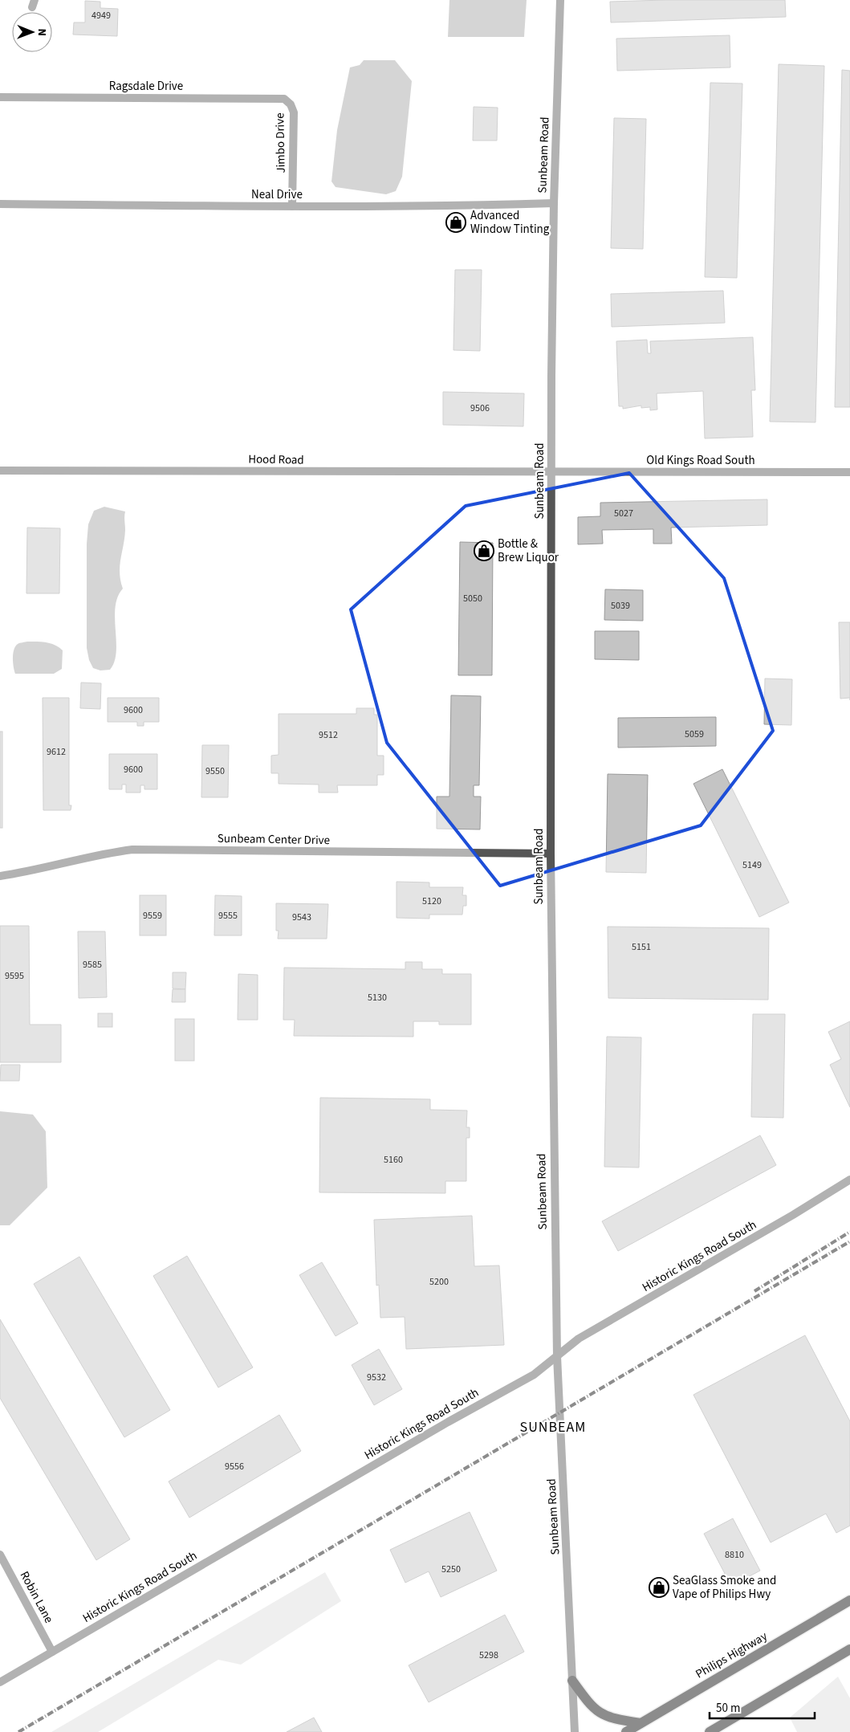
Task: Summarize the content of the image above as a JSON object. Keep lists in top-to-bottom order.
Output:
{
  "streets": {
    "main road": ["Philips Highway"],
    "street": [
      "Ragsdale Drive",
      "Jimbo Drive",
      "Sunbeam Road",
      "Neal Drive",
      "Hood Road",
      "Old Kings Road South",
      "Sunbeam Center Drive",
      "Historic Kings Road South",
      "Robin Lane"
    ]
  },
  "crossings": [
    ["Ragsdale Drive", "Jimbo Drive"],
    ["Jimbo Drive", "Neal Drive"],
    ["Sunbeam Road", "Neal Drive"],
    ["Sunbeam Road", "Hood Road"],
    ["Sunbeam Road", "Old Kings Road South"],
    ["Sunbeam Road", "Sunbeam Center Drive"],
    ["Sunbeam Road", "Historic Kings Road South"],
    ["Hood Road", "Old Kings Road South"],
    ["Historic Kings Road South", "Robin Lane"]
  ],
  "districts": ["SUNBEAM"],
  "places": {
    "shop": ["Advanced Window Tinting", "Bottle & Brew Liquor", "SeaGlass Smoke and Vape of Philips Hwy"]
  },
  "house_numbers": [
    "4949",
    "9506",
    "5027",
    "5050",
    "5039",
    "9600",
    "5059",
    "9512",
    "9612",
    "9600",
    "9550",
    "5149",
    "5120",
    "9559",
    "9555",
    "9543",
    "5151",
    "9585",
    "9595",
    "5130",
    "5160",
    "5200",
    "9532",
    "9556",
    "8810",
    "5250",
    "5298"
  ],
  "scale_bar": "50 m",
  "north": "right"
}
